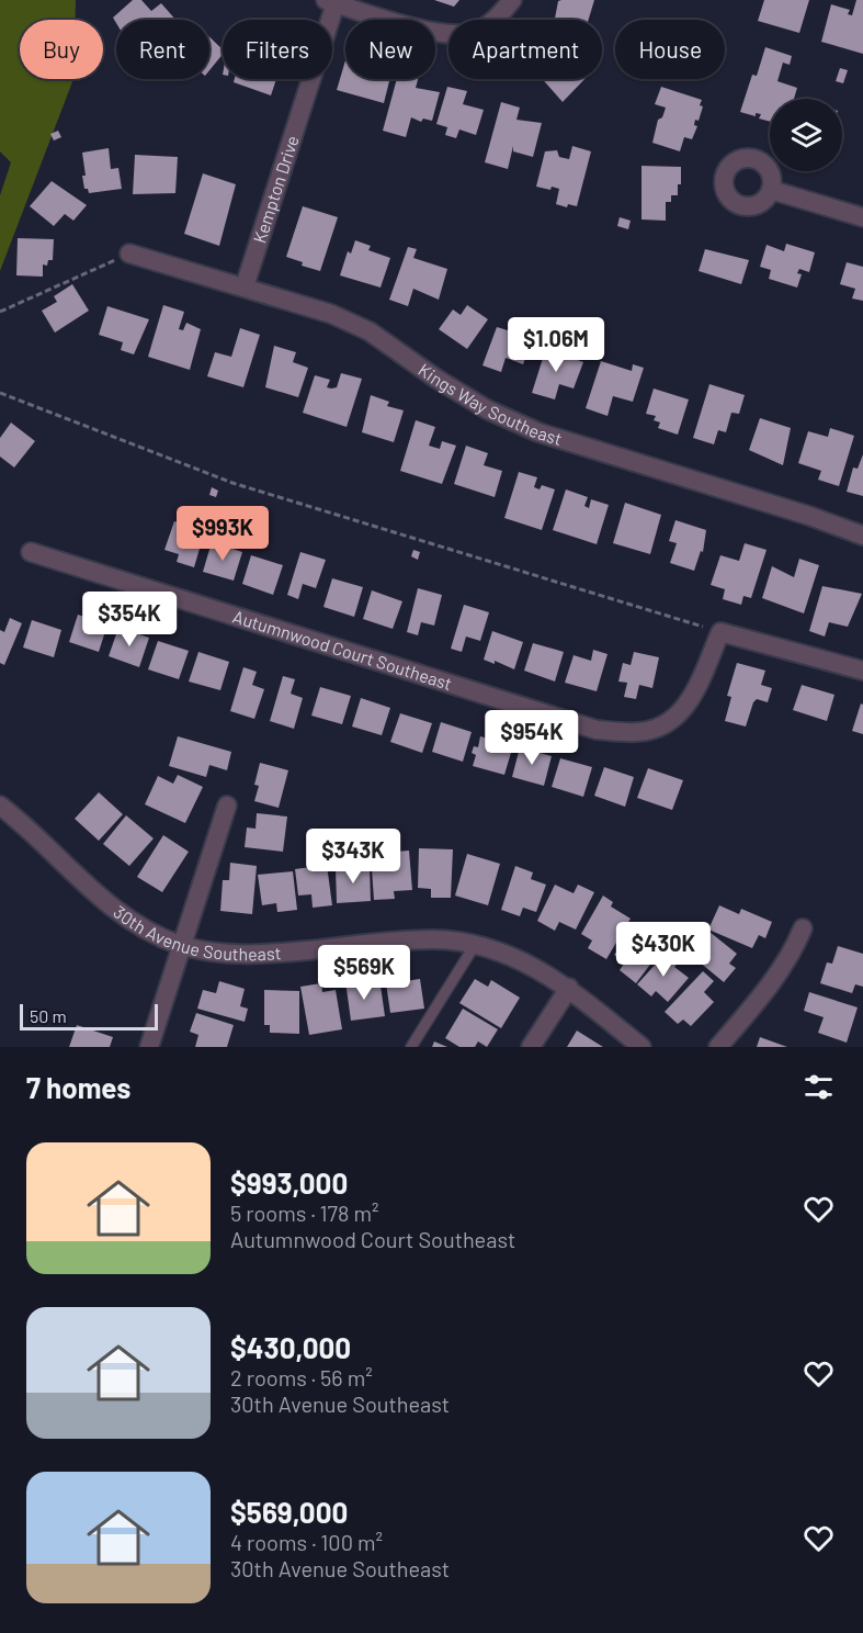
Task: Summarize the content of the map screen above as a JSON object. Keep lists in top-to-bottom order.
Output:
{
  "streets": {
    "street": [
      "Kempton Drive",
      "Kings Way Southeast",
      "Autumnwood Court Southeast",
      "30th Avenue Southeast"
    ]
  },
  "crossings": [
    ["Kempton Drive", "Kings Way Southeast"]
  ],
  "scale_bar": "50 m",
  "page": {
    "chip": [
      "Buy",
      "Rent",
      "Filters",
      "New",
      "Apartment",
      "House"
    ],
    "price": [
      "$1.06M",
      "$993K",
      "$354K",
      "$954K",
      "$343K",
      "$430K",
      "$569K"
    ],
    "scale": "50 m",
    "heading": "7 homes",
    "list": [
      {
        "name": "$993,000",
        "note": "5 rooms · 178 m² · Autumnwood Court Southeast"
      },
      {
        "name": "$430,000",
        "note": "2 rooms · 56 m² · 30th Avenue Southeast"
      },
      {
        "name": "$569,000",
        "note": "4 rooms · 100 m² · 30th Avenue Southeast"
      }
    ]
  }
}
